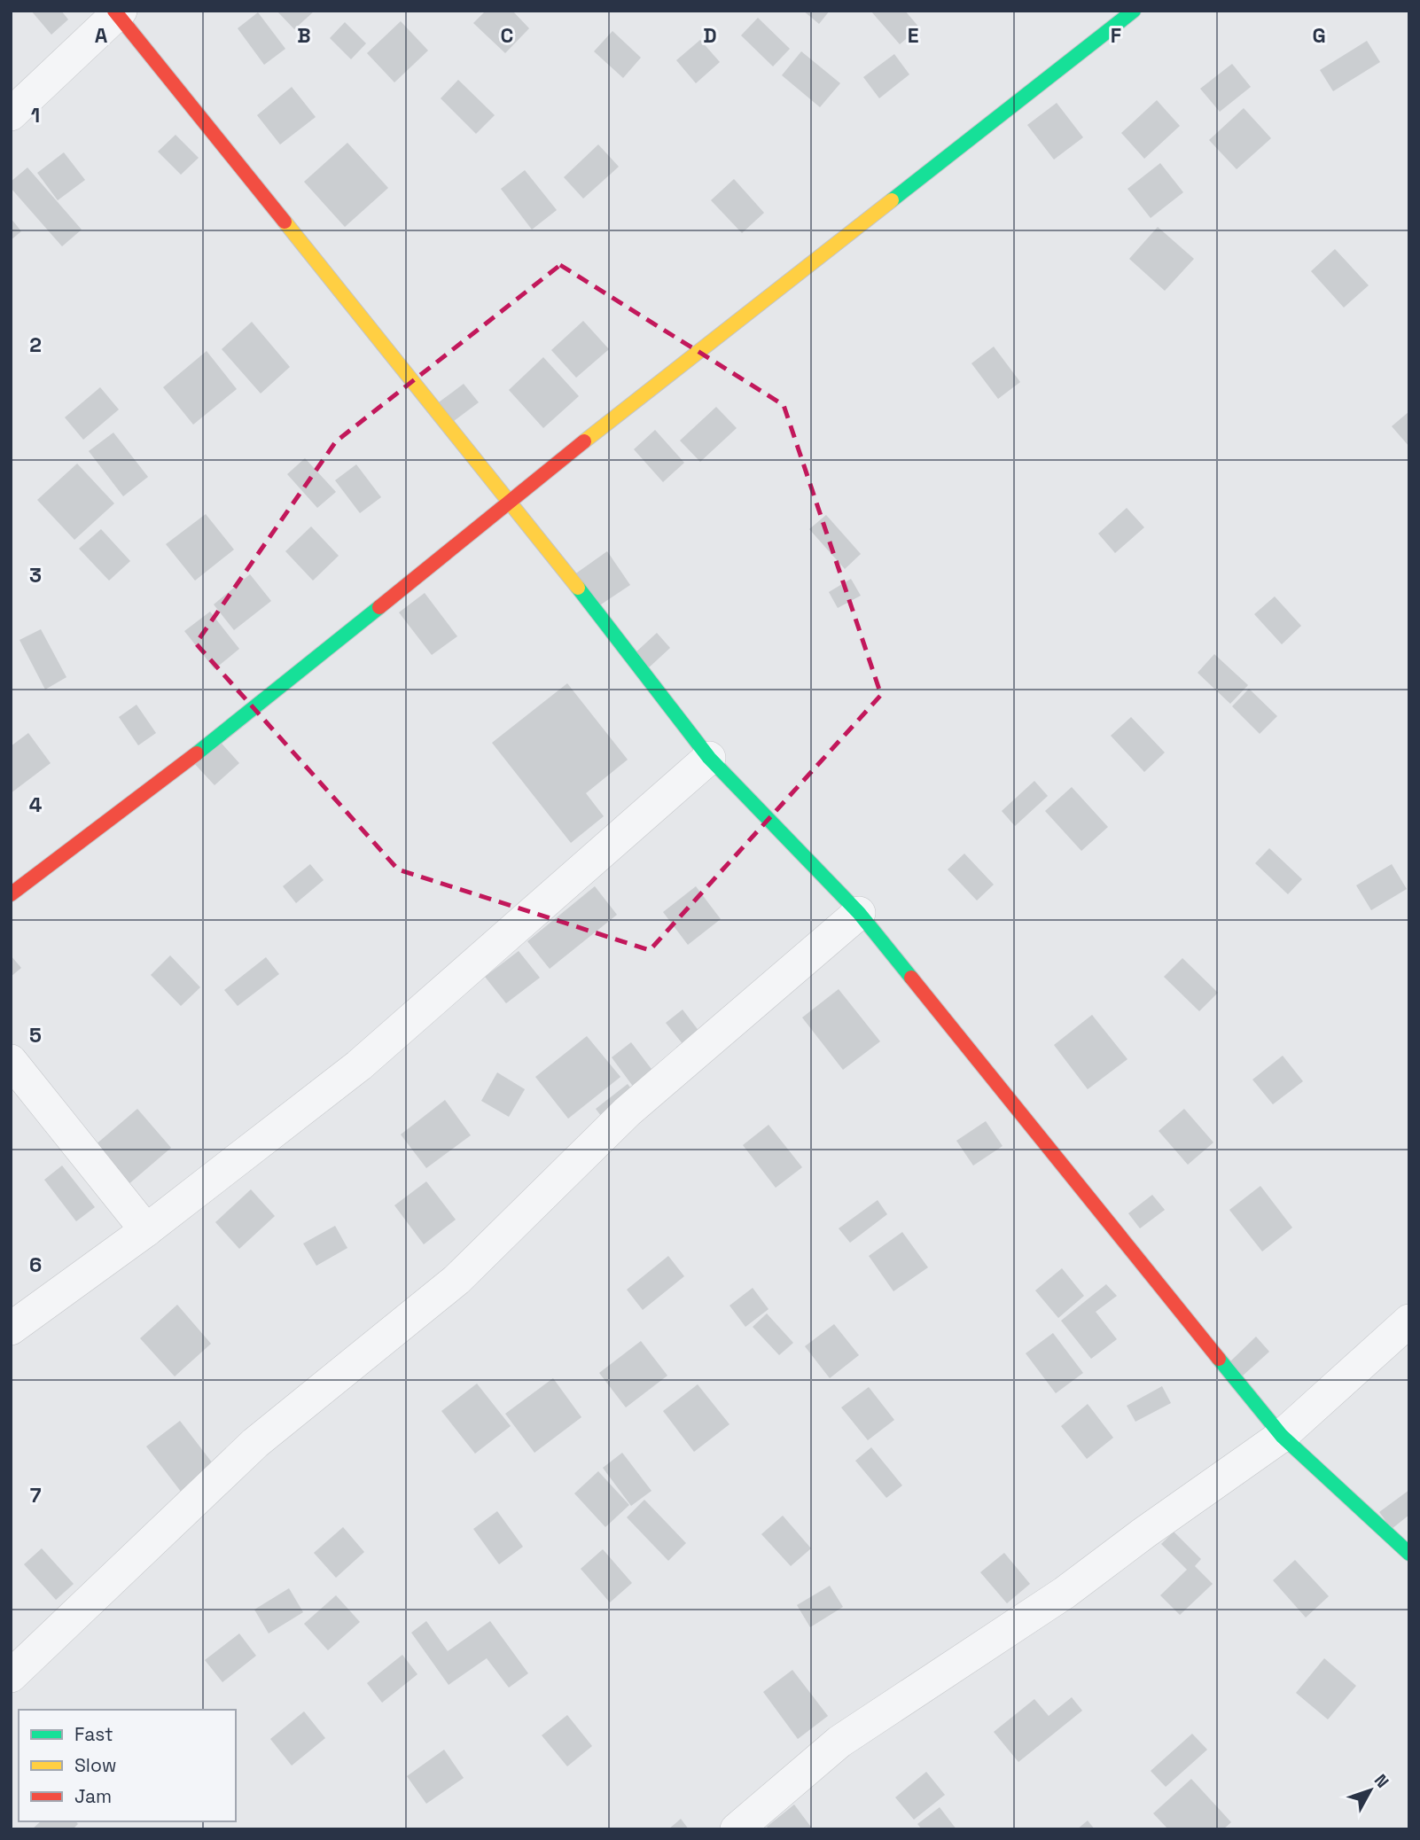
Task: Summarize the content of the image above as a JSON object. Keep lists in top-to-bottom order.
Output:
{
  "legend": ["Fast", "Slow", "Jam"],
  "north": "top right",
  "grid": {
    "columns": [
      "A",
      "B",
      "C",
      "D",
      "E",
      "F",
      "G"
    ],
    "rows": [
      "1",
      "2",
      "3",
      "4",
      "5",
      "6",
      "7"
    ]
  }
}
